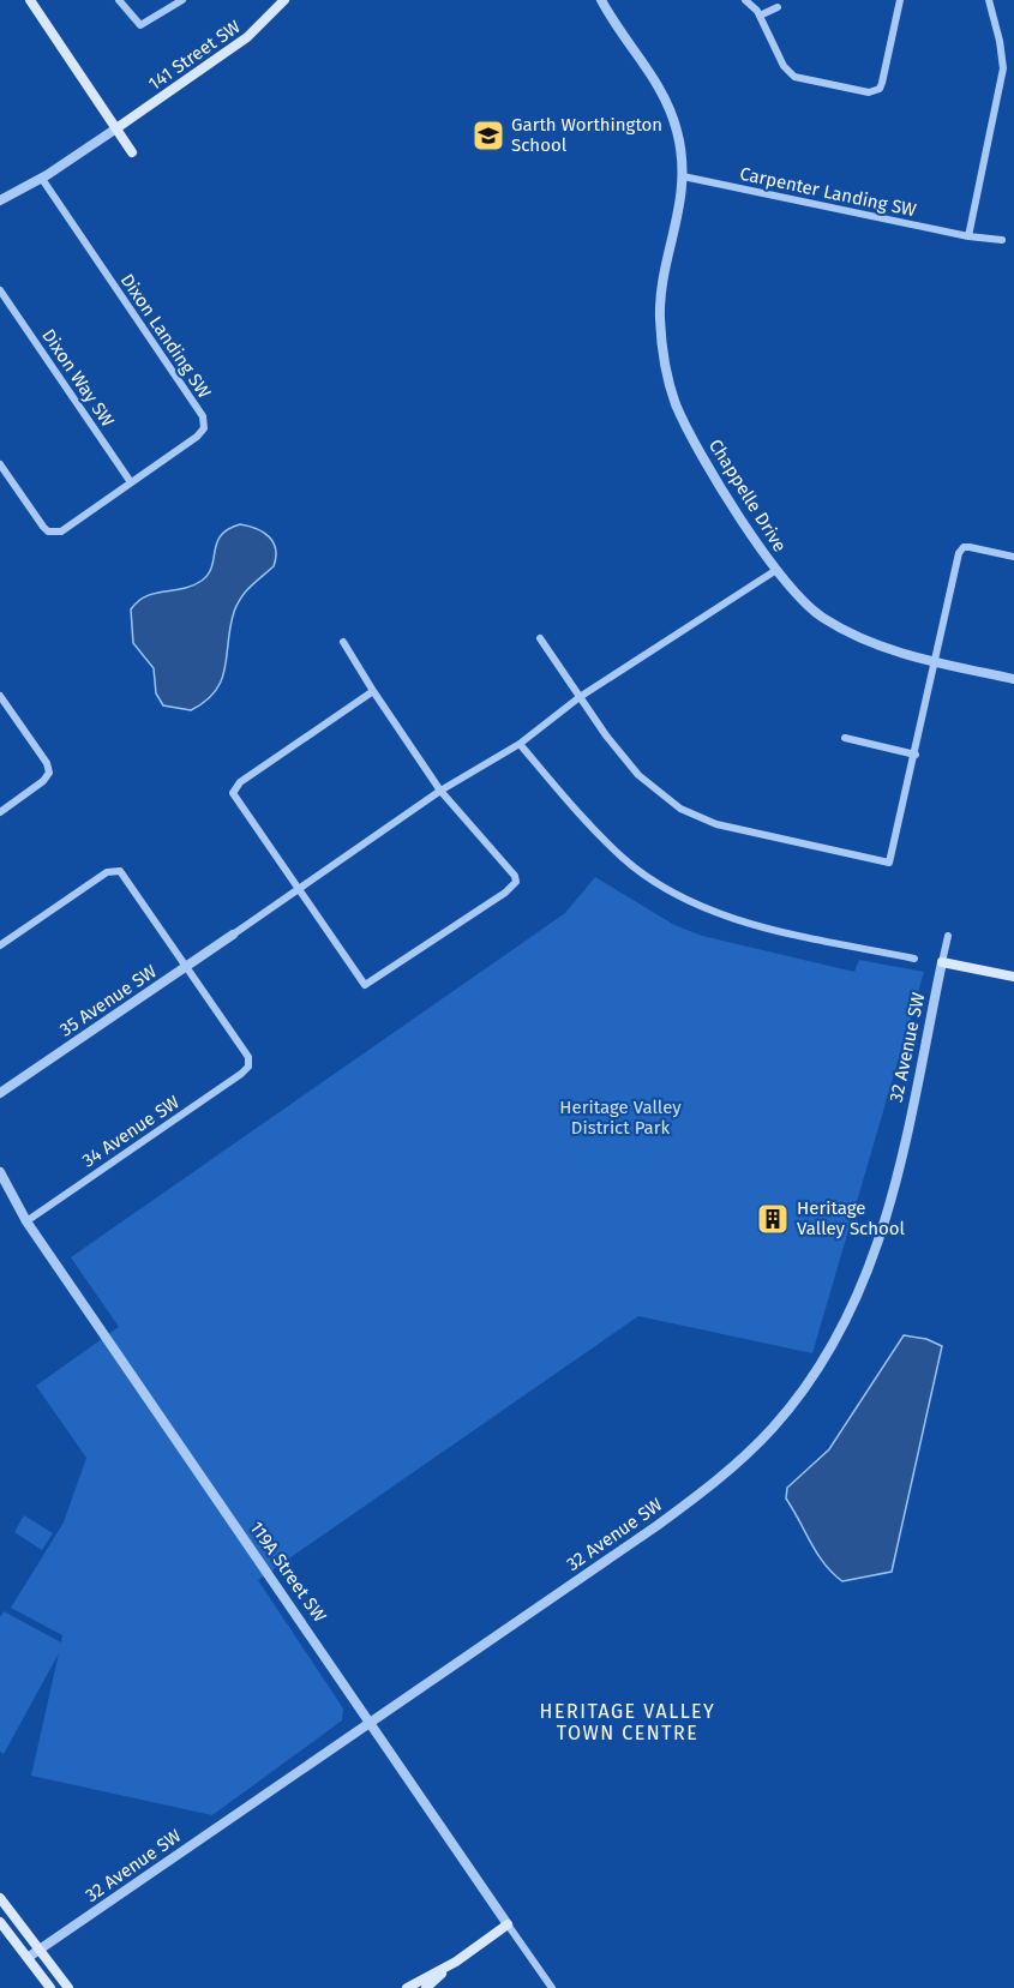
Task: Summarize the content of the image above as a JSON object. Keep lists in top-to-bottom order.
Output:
{
  "streets": {
    "main road": ["141 Street SW"],
    "street": [
      "Carpenter Landing SW",
      "Dixon Landing SW",
      "Dixon Way SW",
      "Chappelle Drive",
      "35 Avenue SW",
      "32 Avenue SW",
      "34 Avenue SW",
      "119A Street SW"
    ]
  },
  "crossings": [
    ["Carpenter Landing SW", "Chappelle Drive"],
    ["Dixon Landing SW", "Dixon Way SW"],
    ["35 Avenue SW", "34 Avenue SW"],
    ["32 Avenue SW", "119A Street SW"],
    ["34 Avenue SW", "119A Street SW"]
  ],
  "districts": ["HERITAGE VALLEY TOWN CENTRE"],
  "parks": ["Heritage Valley District Park"],
  "places": {
    "school or university": ["Garth Worthington School"],
    "building": ["Heritage Valley School"]
  }
}
